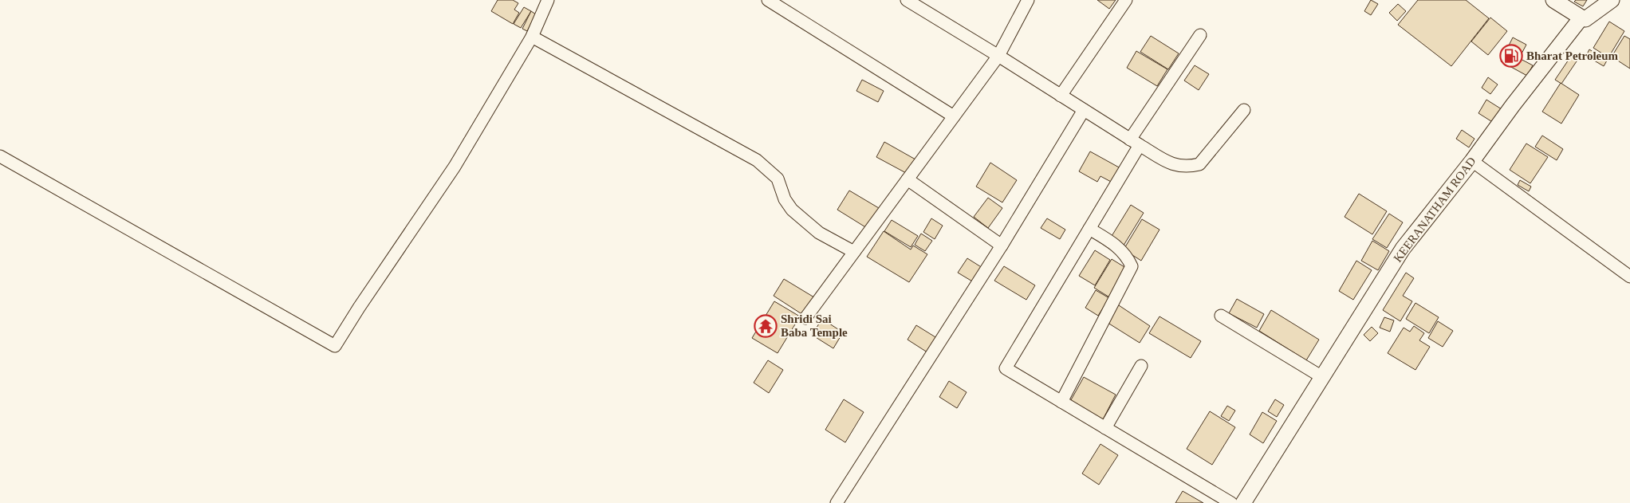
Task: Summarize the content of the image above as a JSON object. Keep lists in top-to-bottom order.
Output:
{
  "streets": {
    "street": ["KEERANATHAM ROAD"]
  },
  "places": {
    "fuel station": ["Bharat Petroleum"],
    "temple": ["Shridi Sai Baba Temple"]
  }
}
